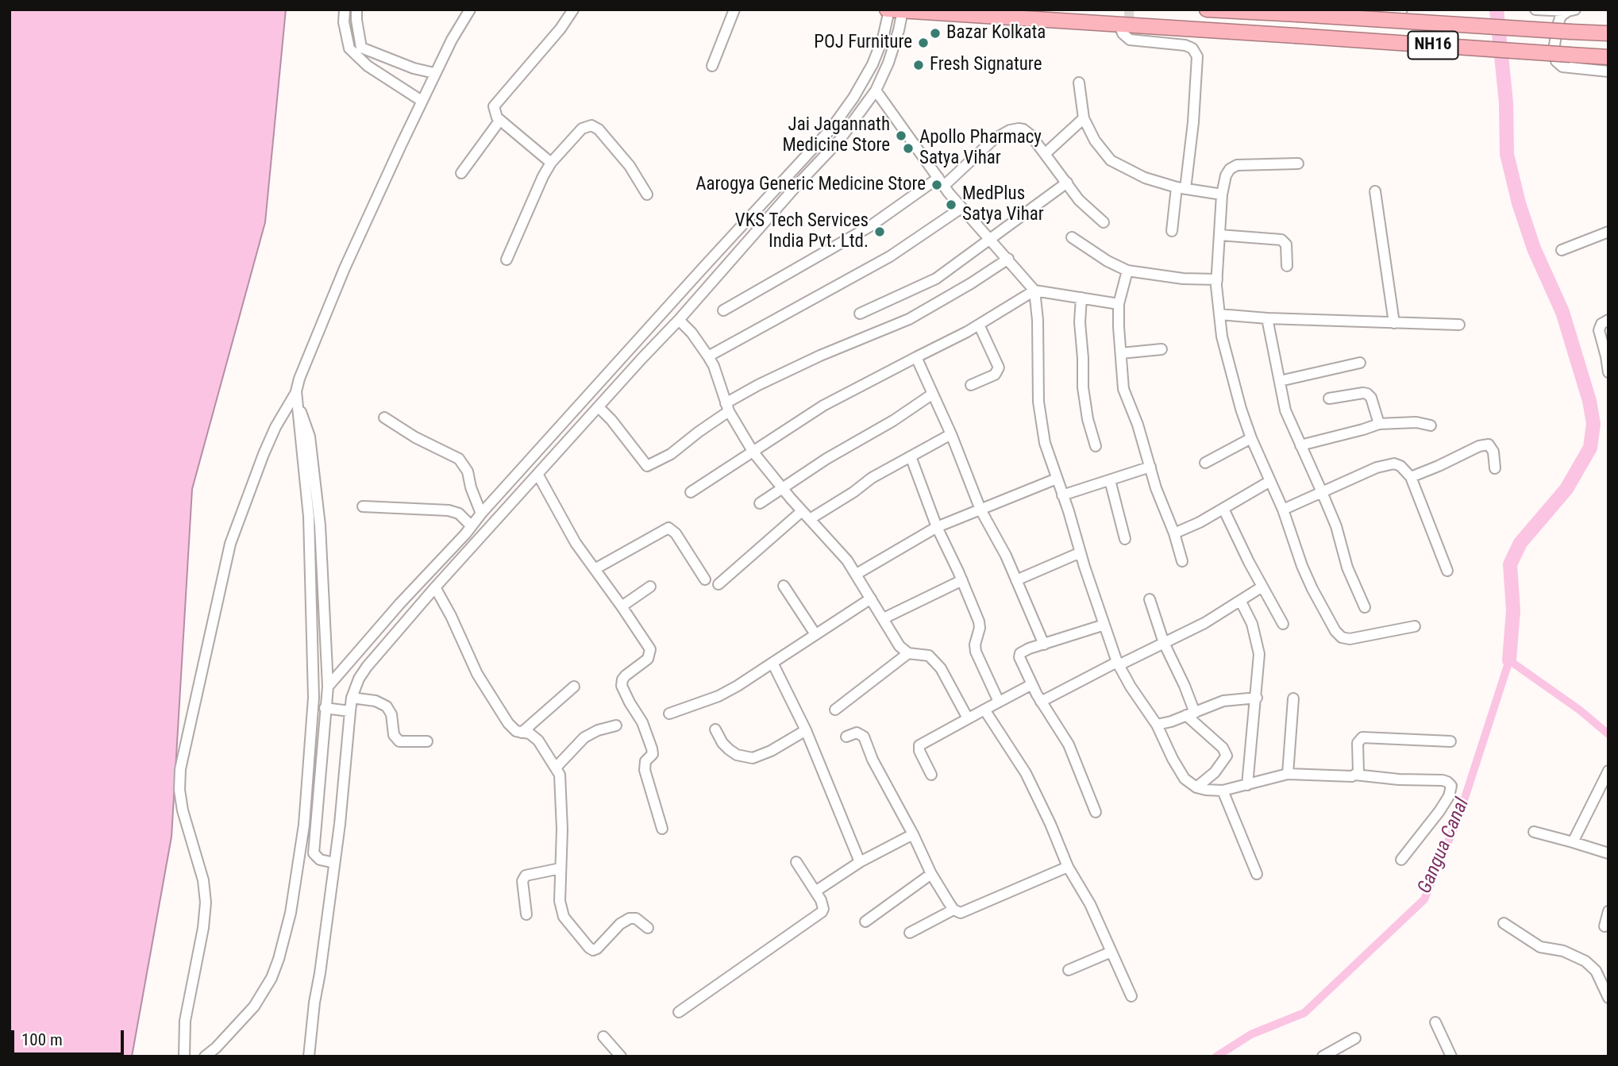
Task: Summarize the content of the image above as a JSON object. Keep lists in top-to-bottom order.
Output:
{
  "streets": {
    "highway": ["NH16"]
  },
  "water": ["Gangua Canal"],
  "places": [
    "Bazar Kolkata",
    "POJ Furniture",
    "Fresh Signature",
    "Jai Jagannath Medicine Store",
    "Apollo Pharmacy Satya Vihar",
    "Aarogya Generic Medicine Store",
    "MedPlus Satya Vihar",
    "VKS Tech Services India Pvt. Ltd."
  ],
  "scale_bar": "100 m"
}
